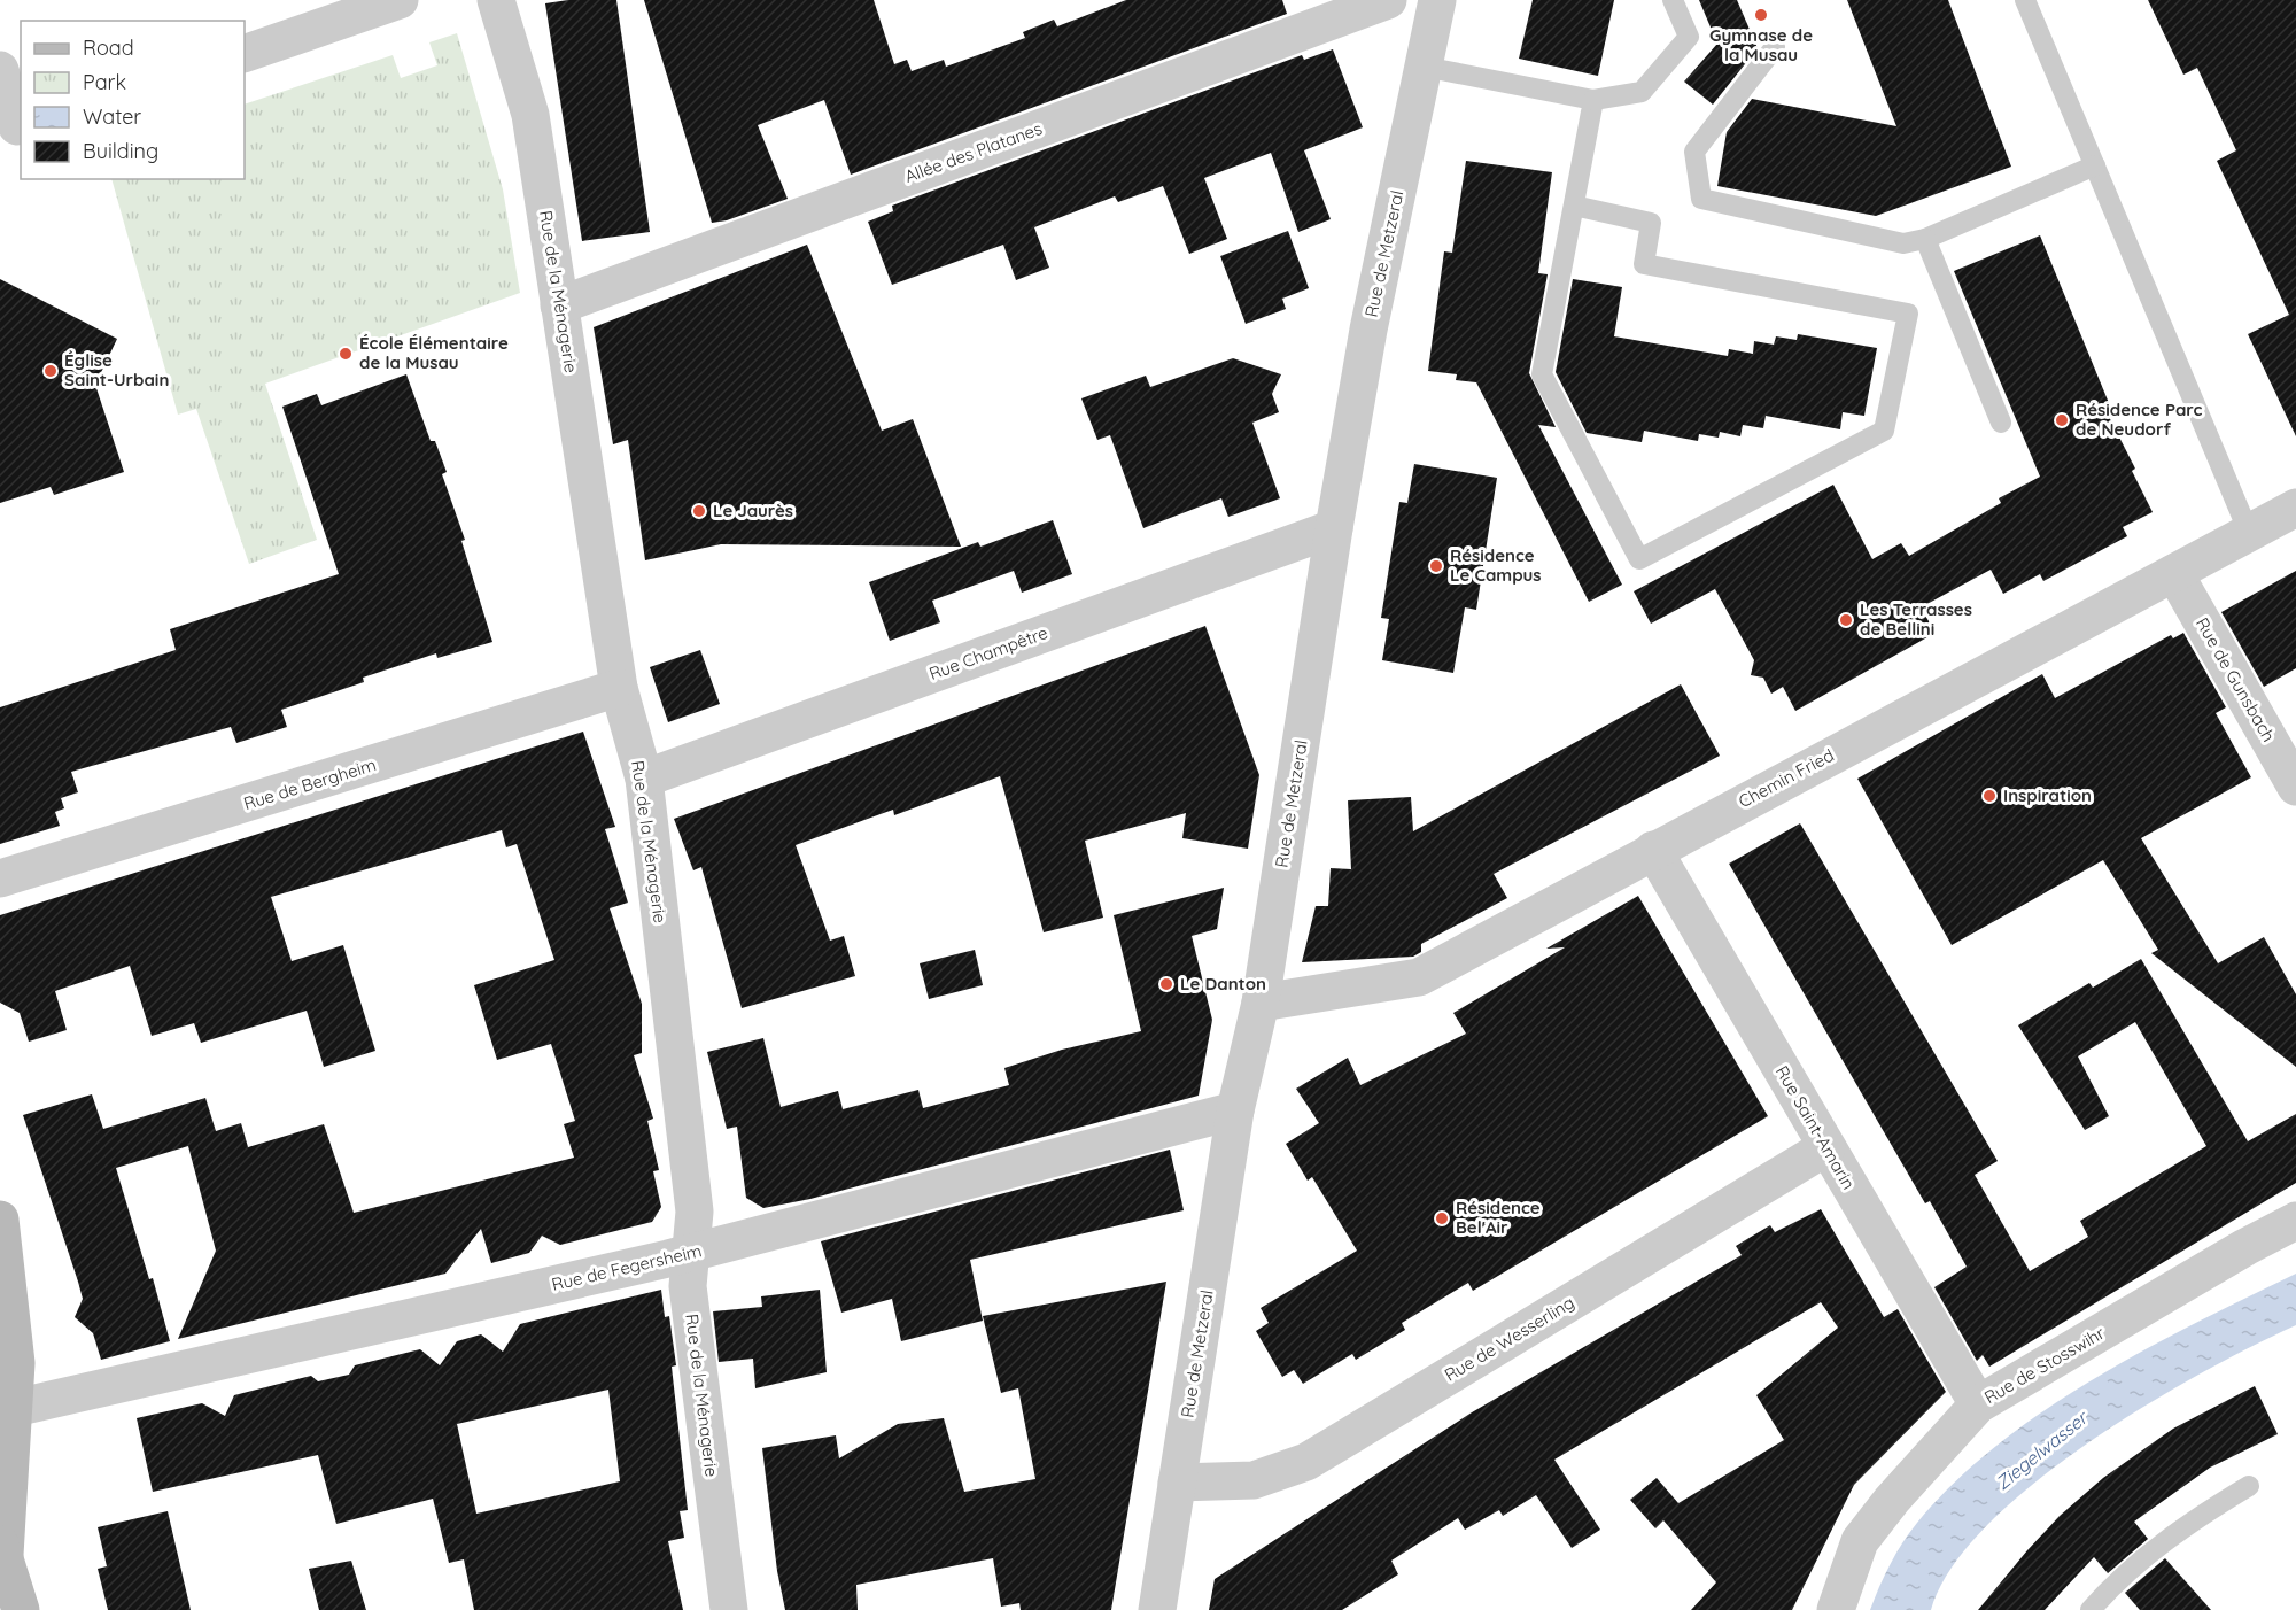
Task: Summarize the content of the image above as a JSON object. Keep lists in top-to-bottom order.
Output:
{
  "streets": {
    "street": [
      "Allée des Platanes",
      "Rue de Metzeral",
      "Rue de la Ménagerie",
      "Rue Champêtre",
      "Rue de Gunsbach",
      "Chemin Fried",
      "Rue de Bergheim",
      "Rue Saint-Amarin",
      "Rue de Fegersheim",
      "Rue de Wesserling",
      "Rue de Stosswihr"
    ]
  },
  "crossings": [
    ["Allée des Platanes", "Rue de la Ménagerie"],
    ["Rue de Metzeral", "Rue Champêtre"],
    ["Rue de Metzeral", "Chemin Fried"],
    ["Rue de Metzeral", "Rue de Fegersheim"],
    ["Rue de Metzeral", "Rue de Wesserling"],
    ["Rue de la Ménagerie", "Rue Champêtre"],
    ["Rue de la Ménagerie", "Rue de Bergheim"],
    ["Rue de la Ménagerie", "Rue de Fegersheim"],
    ["Rue de Gunsbach", "Chemin Fried"],
    ["Chemin Fried", "Rue Saint-Amarin"],
    ["Rue Saint-Amarin", "Rue de Wesserling"],
    ["Rue Saint-Amarin", "Rue de Stosswihr"]
  ],
  "water": ["Ziegelwasser"],
  "places": [
    "Gymnase de la Musau",
    "École Élémentaire de la Musau",
    "Église Saint-Urbain",
    "Résidence Parc de Neudorf",
    "Le Jaurès",
    "Résidence Le Campus",
    "Les Terrasses de Bellini",
    "Inspiration",
    "Le Danton",
    "Résidence Bel'Air"
  ],
  "legend": [
    "Road",
    "Park",
    "Water",
    "Building"
  ]
}
